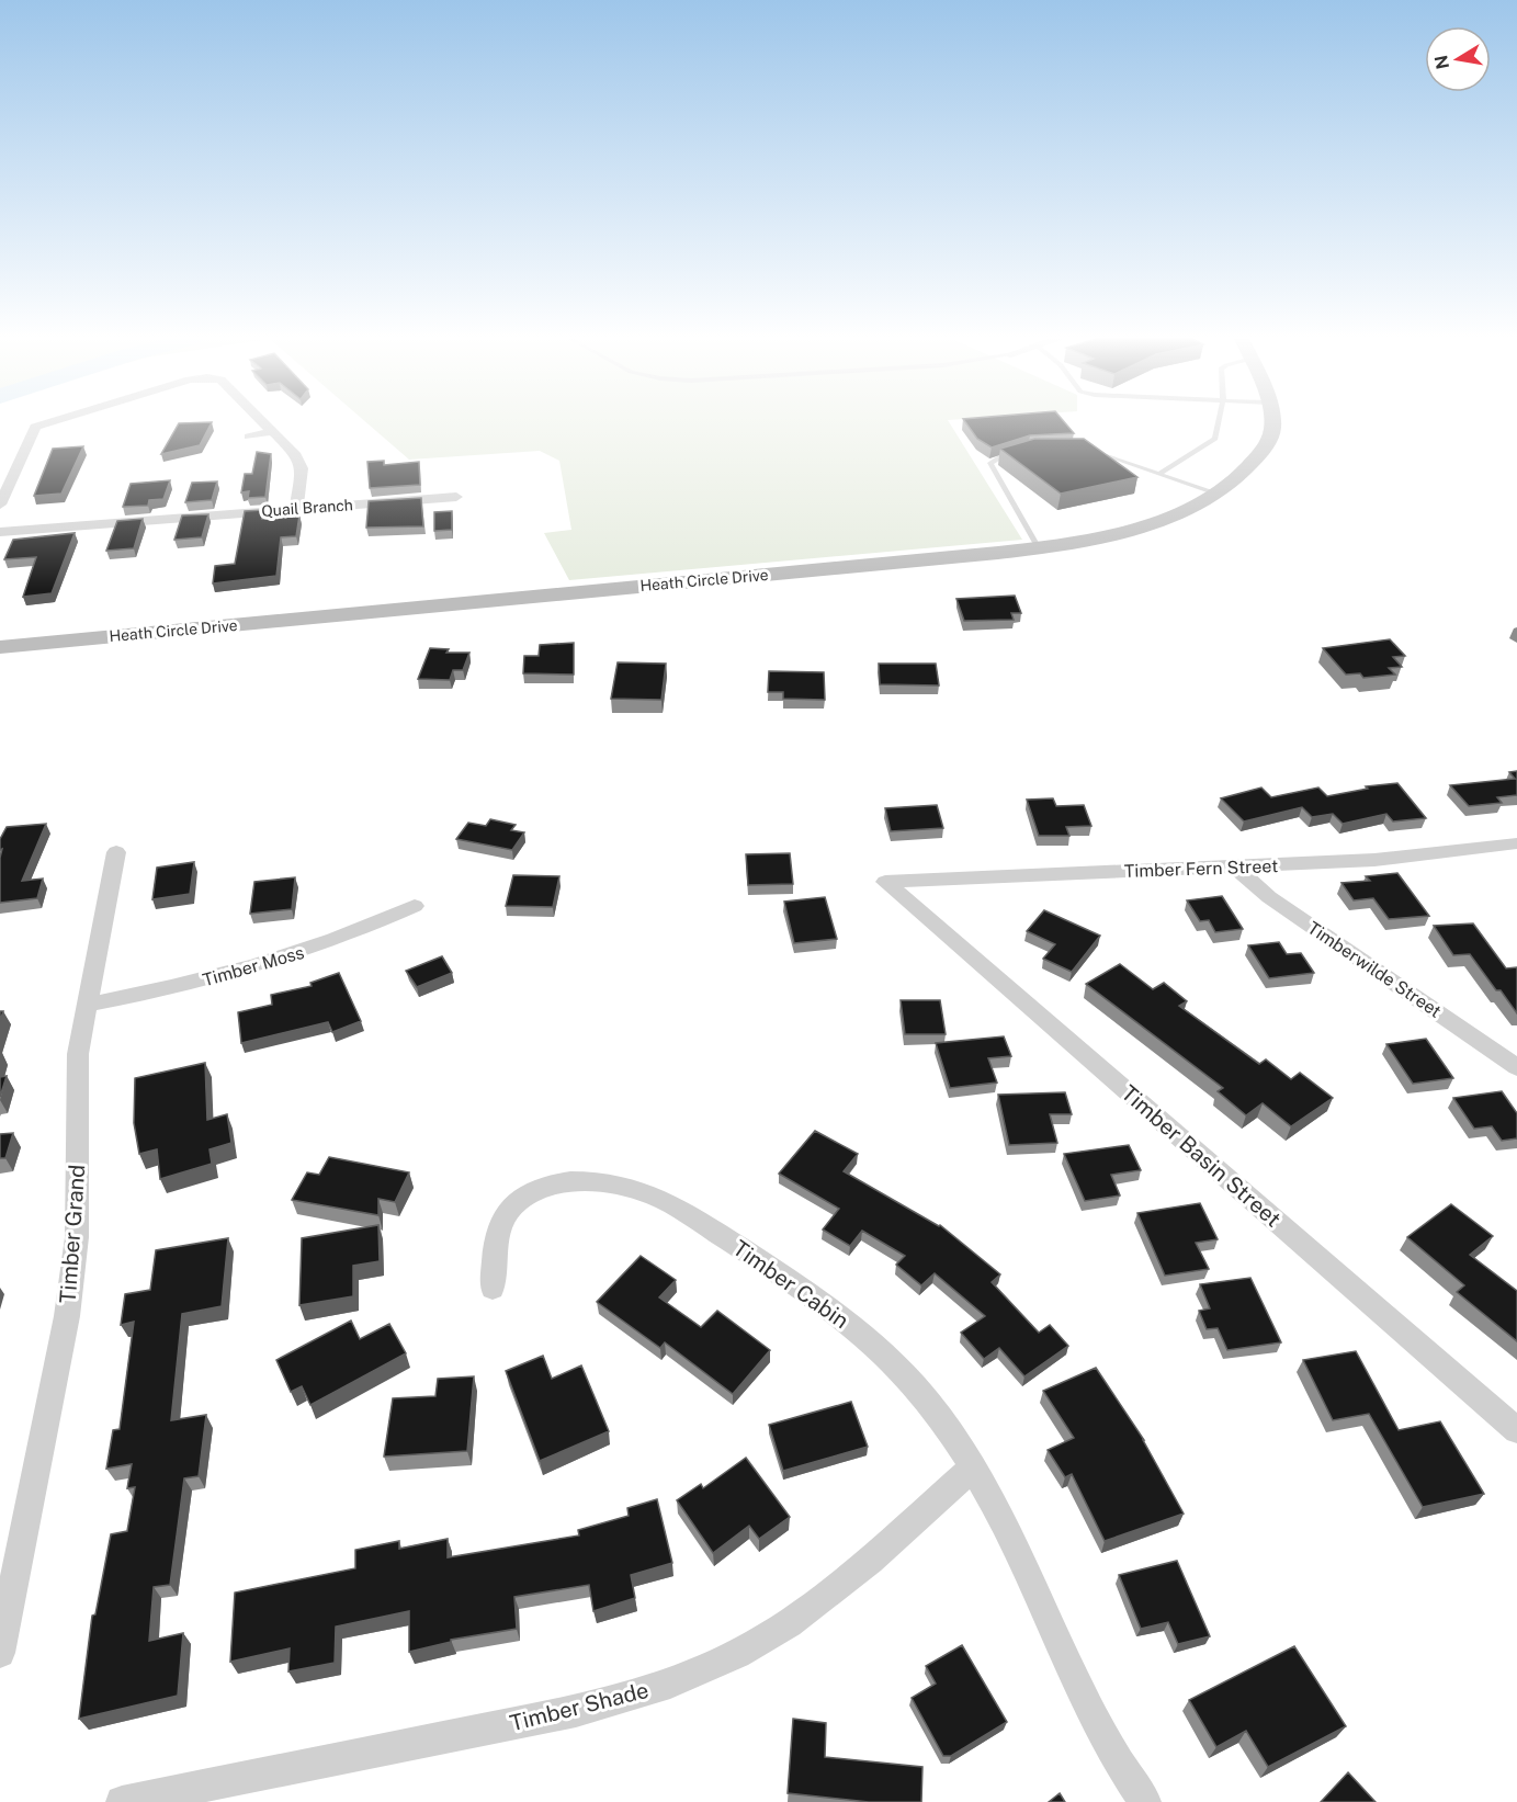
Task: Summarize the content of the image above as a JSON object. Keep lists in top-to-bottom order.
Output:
{
  "streets": {
    "street": [
      "Quail Branch",
      "Heath Circle Drive",
      "Timber Fern Street",
      "Timber Moss",
      "Timberwilde Street",
      "Timber Basin Street",
      "Timber Grand",
      "Timber Cabin",
      "Timber Shade"
    ]
  },
  "crossings": [
    ["Timber Fern Street", "Timberwilde Street"],
    ["Timber Fern Street", "Timber Basin Street"],
    ["Timber Moss", "Timber Grand"],
    ["Timber Cabin", "Timber Shade"]
  ],
  "north": "left"
}
